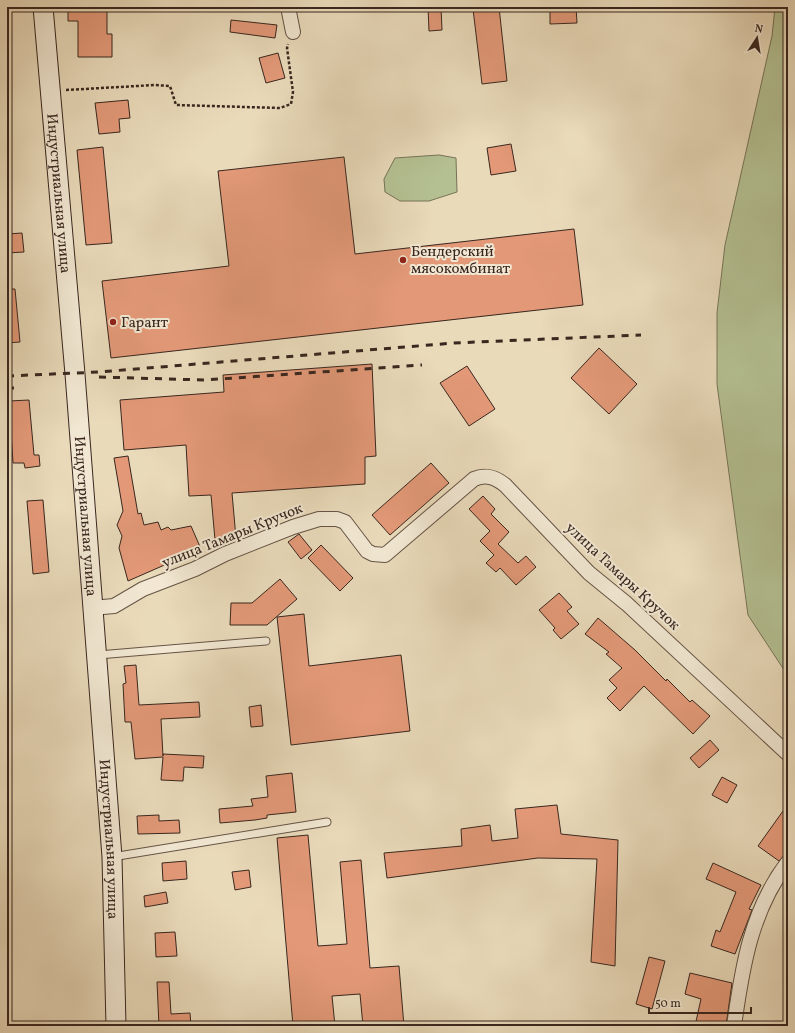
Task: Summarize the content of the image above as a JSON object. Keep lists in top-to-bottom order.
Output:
{
  "streets": {
    "main road": ["Индустриальная улица"],
    "street": ["улица Тамары Кручок"]
  },
  "crossings": [
    ["Индустриальная улица", "улица Тамары Кручок"]
  ],
  "places": ["Бендерский мясокомбинат", "Гарант"],
  "scale_bar": "50 m",
  "north": "top"
}
